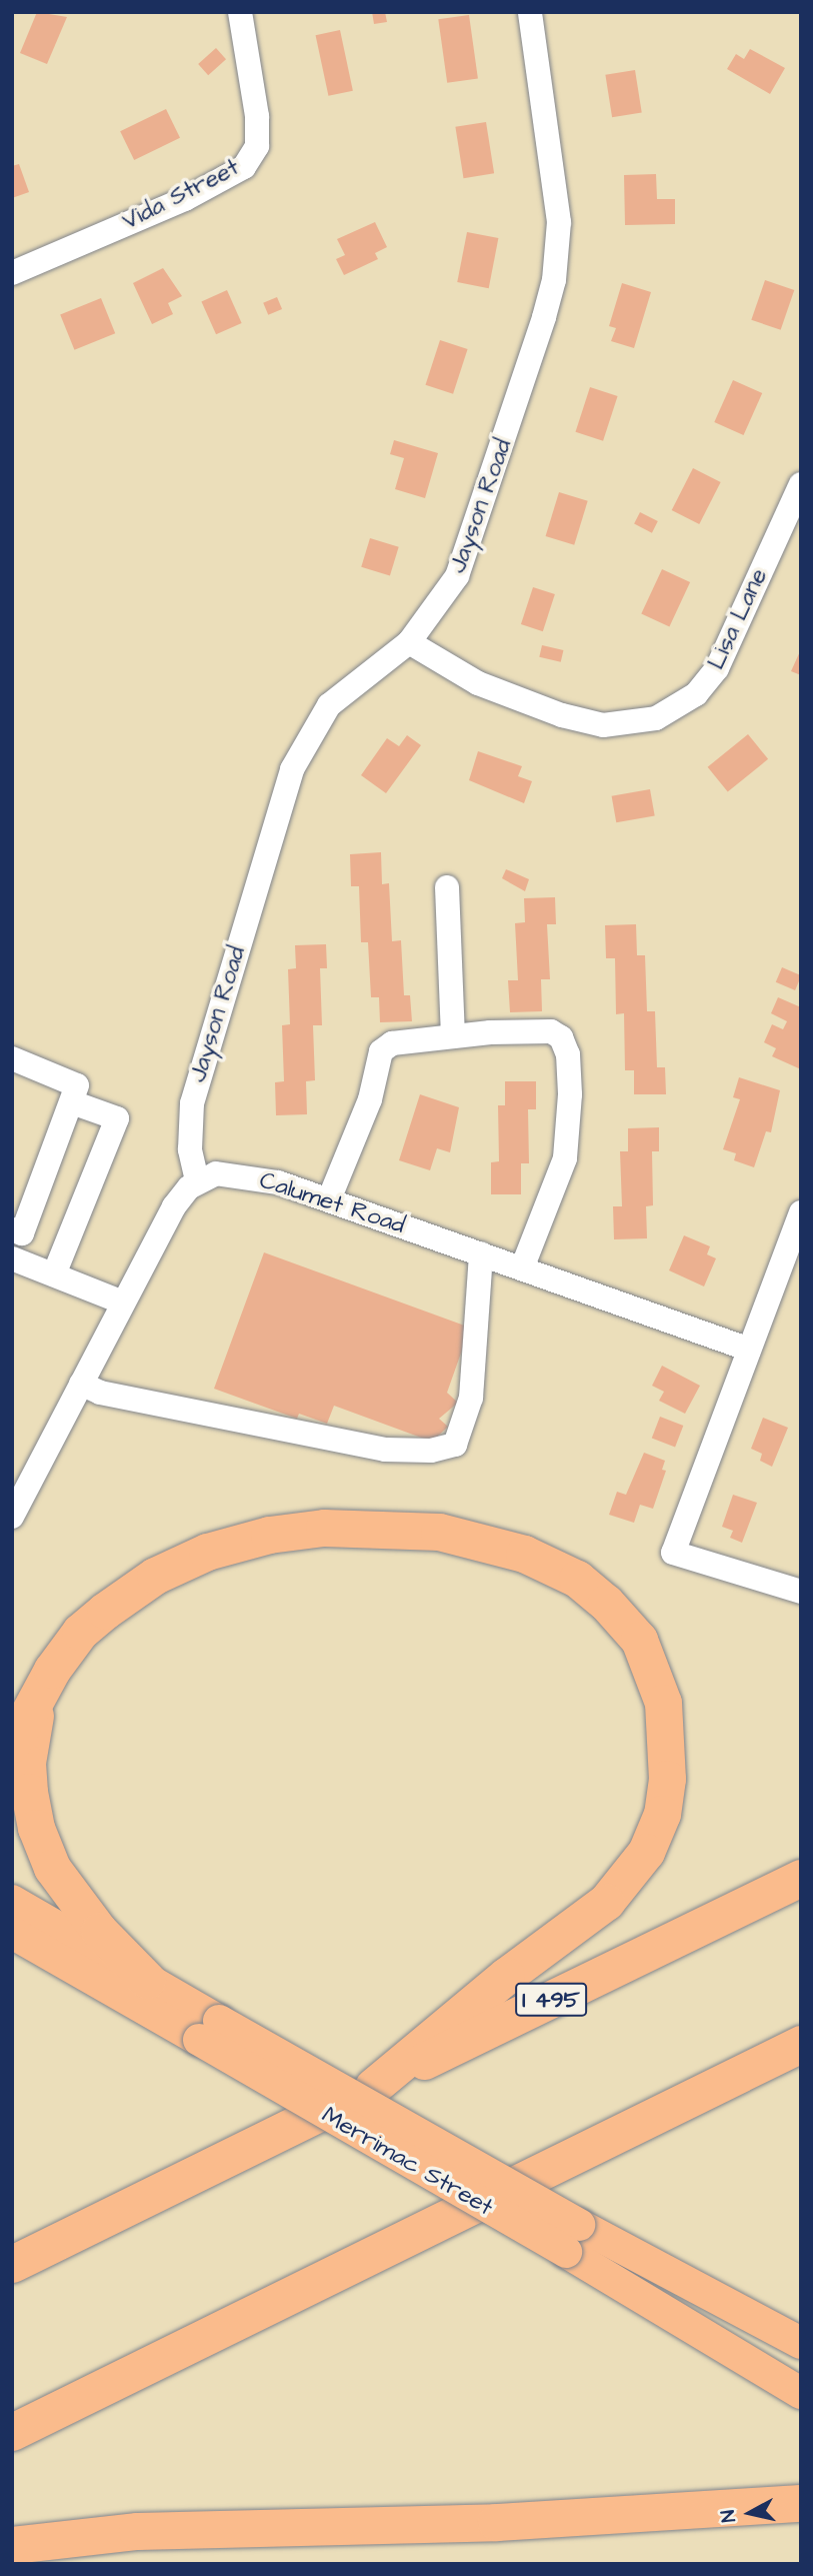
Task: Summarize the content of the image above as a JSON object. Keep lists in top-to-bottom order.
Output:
{
  "streets": {
    "highway": ["I 495"],
    "main road": ["Merrimac Street"],
    "street": [
      "Vida Street",
      "Jayson Road",
      "Lisa Lane",
      "Calumet Road"
    ]
  },
  "crossings": [
    ["Jayson Road", "Lisa Lane"],
    ["Jayson Road", "Calumet Road"]
  ],
  "north": "left"
}
